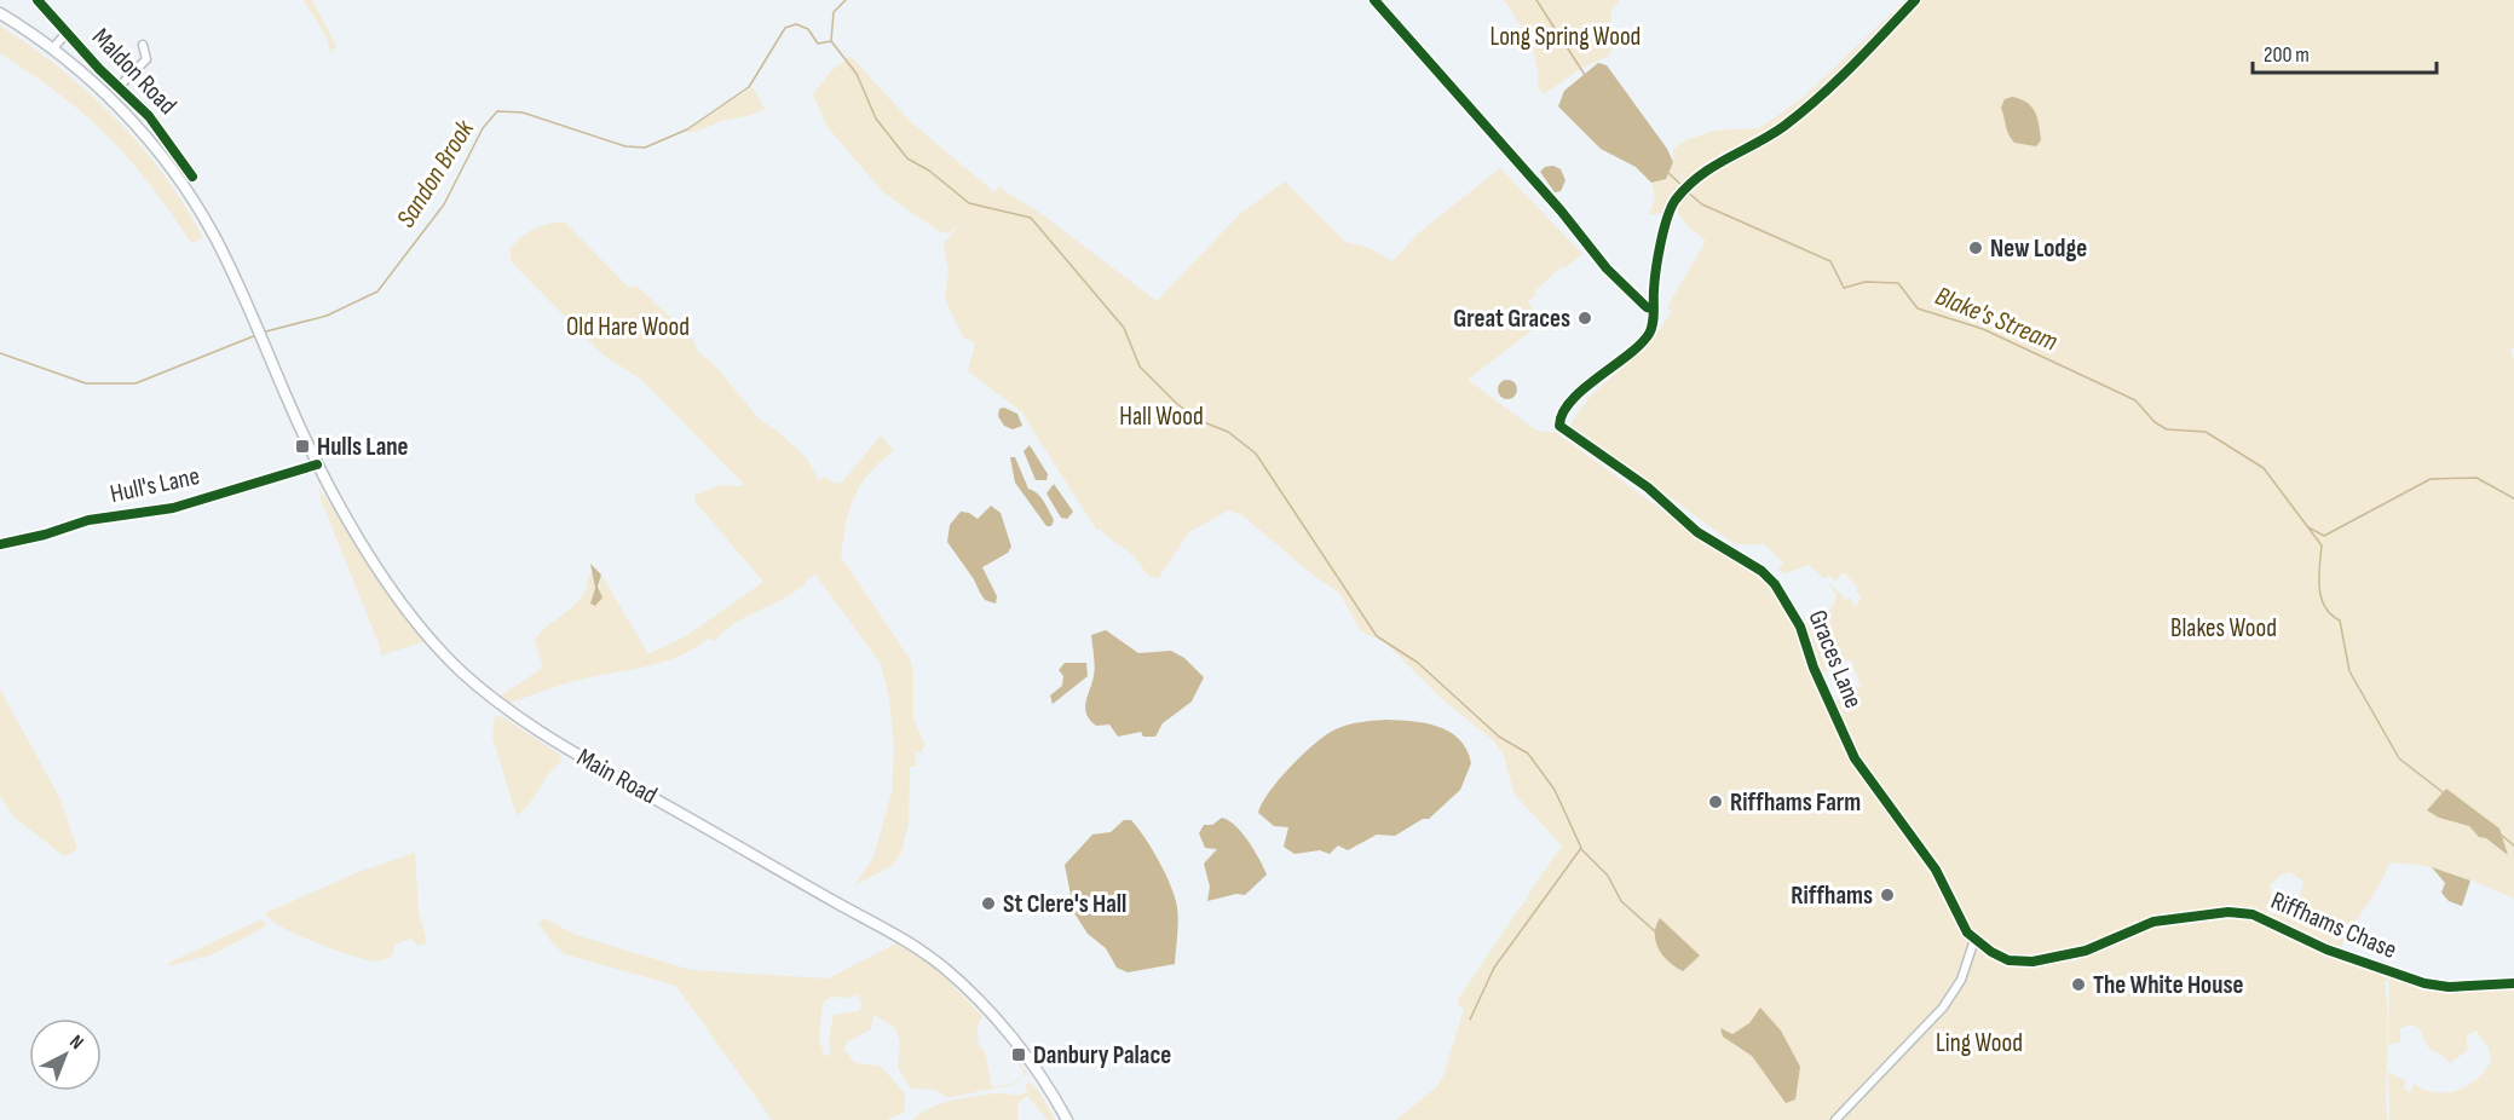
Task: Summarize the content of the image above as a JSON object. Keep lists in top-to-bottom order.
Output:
{
  "streets": {
    "main road": ["Maldon Road", "Main Road"],
    "street": ["Hull's Lane", "Graces Lane", "Riffhams Chase"]
  },
  "crossings": [
    ["Maldon Road", "Main Road"],
    ["Hull's Lane", "Main Road"],
    ["Graces Lane", "Riffhams Chase"]
  ],
  "water": ["Sandon Brook", "Blake's Stream"],
  "parks": [
    "Long Spring Wood",
    "Old Hare Wood",
    "Hall Wood",
    "Blakes Wood",
    "Ling Wood"
  ],
  "places": {
    "other": [
      "New Lodge",
      "Great Graces",
      "Riffhams Farm",
      "Riffhams",
      "St Clere's Hall",
      "The White House"
    ],
    "transit": ["Hulls Lane", "Danbury Palace"]
  },
  "scale_bar": "200 m",
  "north": "top right"
}
